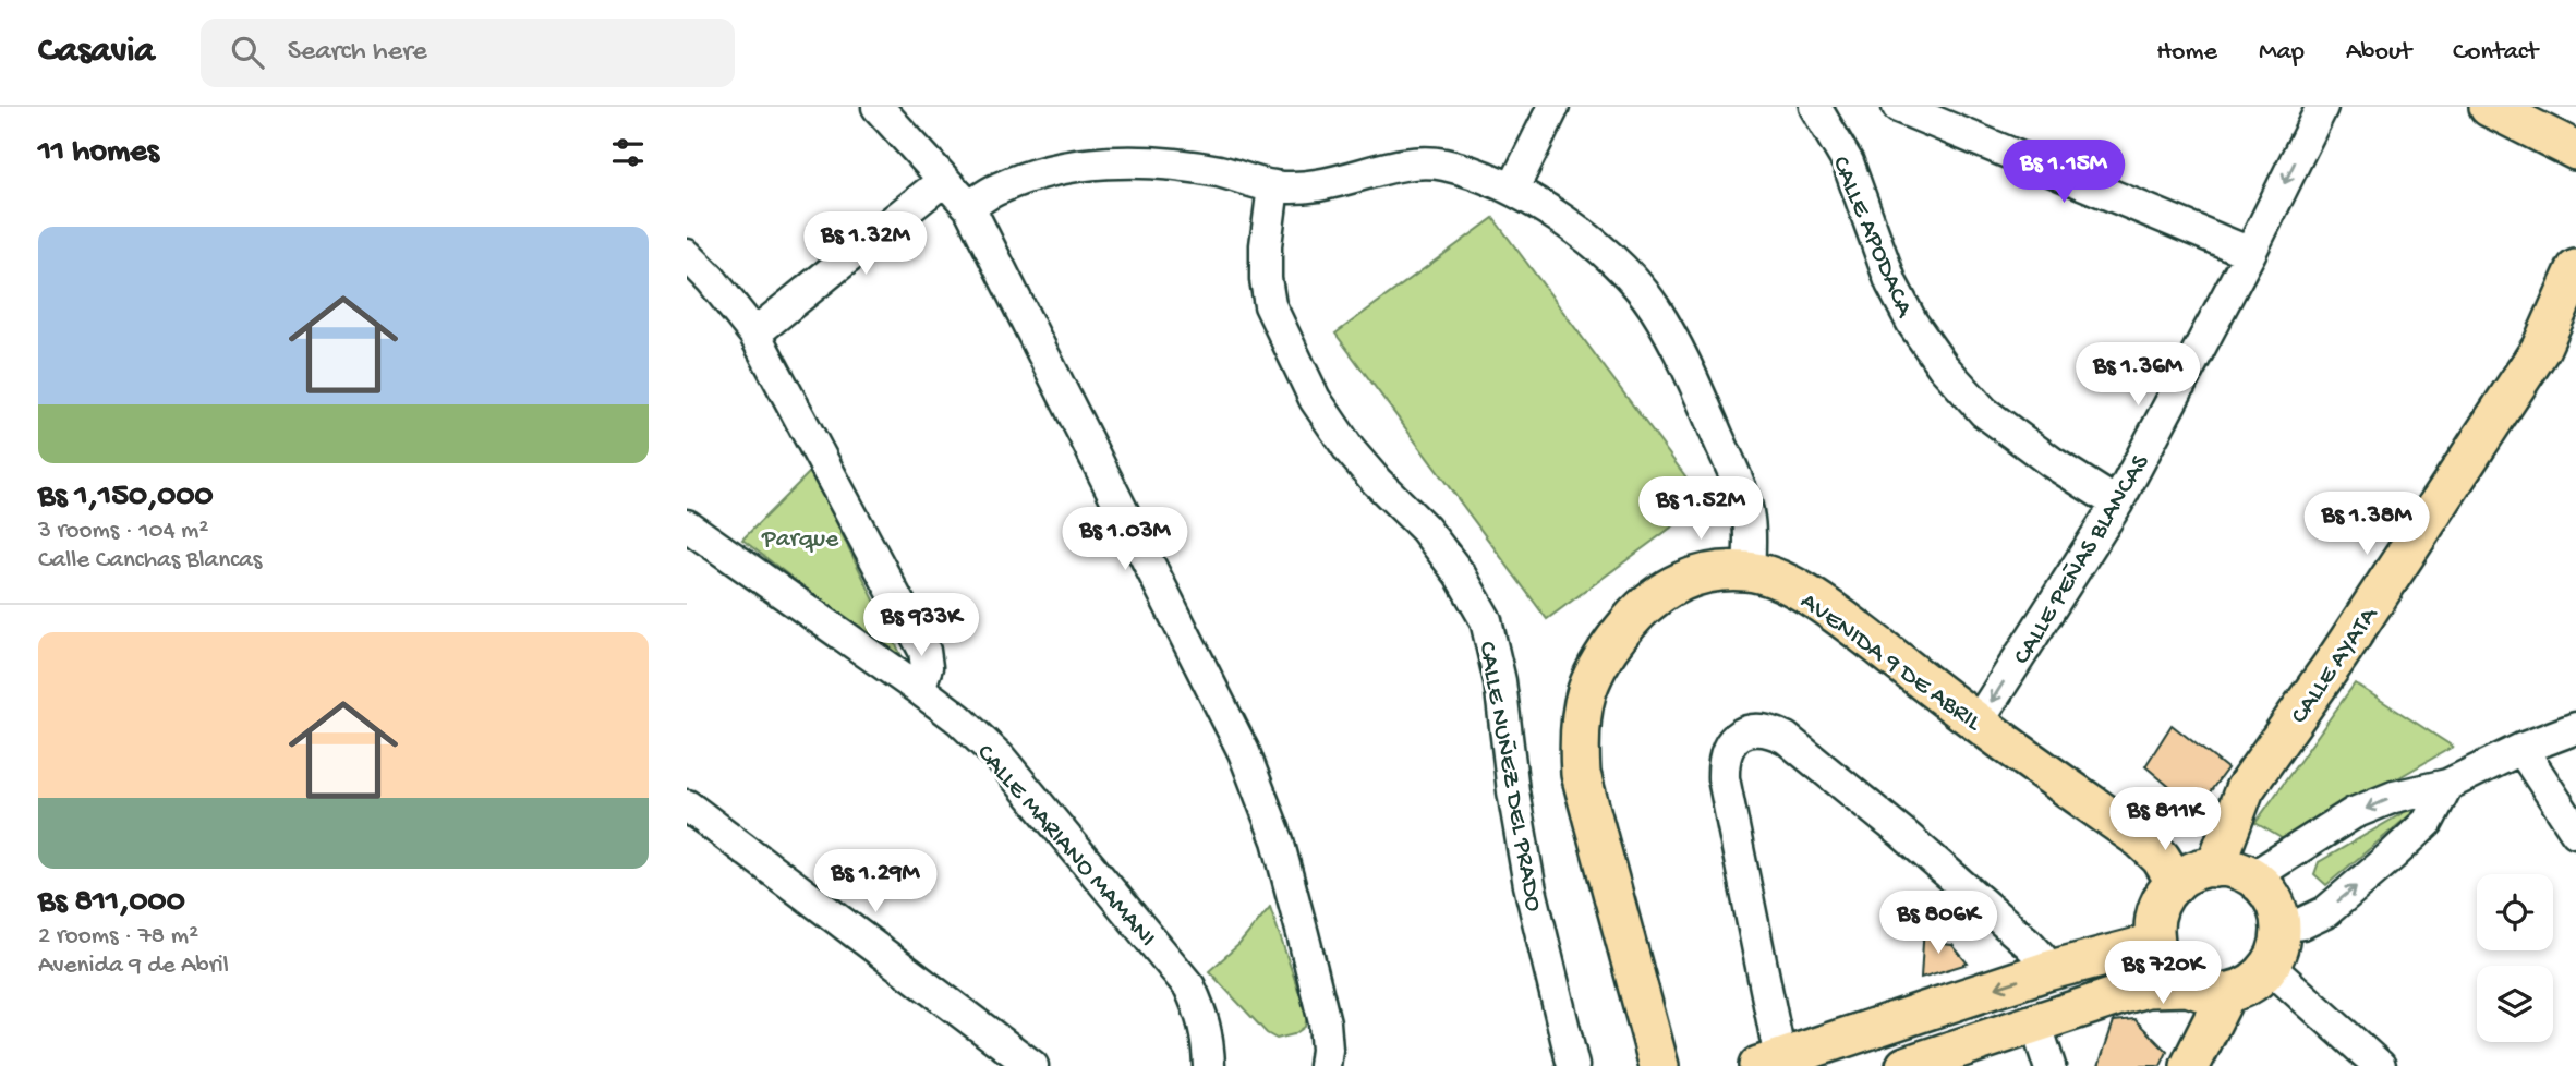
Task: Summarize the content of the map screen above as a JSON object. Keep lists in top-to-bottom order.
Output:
{
  "streets": {
    "main road": ["AVENIDA 9 DE ABRIL", "CALLE AYATA"],
    "street": [
      "CALLE APODACA",
      "CALLE PEÑAS BLANCAS",
      "CALLE NUÑEZ DEL PRADO",
      "CALLE MARIANO MAMANI"
    ]
  },
  "crossings": [
    ["CALLE APODACA", "CALLE PEÑAS BLANCAS"],
    ["CALLE PEÑAS BLANCAS", "AVENIDA 9 DE ABRIL"],
    ["AVENIDA 9 DE ABRIL", "CALLE AYATA"]
  ],
  "one_way": ["CALLE PEÑAS BLANCAS"],
  "parks": ["Parque"],
  "page": {
    "header": "Casavia",
    "search": "Search here",
    "nav": [
      "Home",
      "Map",
      "About",
      "Contact"
    ],
    "heading": "11 homes",
    "price": [
      "Bs 1.15M",
      "Bs 1.32M",
      "Bs 1.36M",
      "Bs 1.52M",
      "Bs 1.38M",
      "Bs 1.03M",
      "Bs 933K",
      "Bs 811K",
      "Bs 1.29M",
      "Bs 806K",
      "Bs 720K"
    ],
    "list": [
      {
        "name": "Bs 1,150,000",
        "note": "3 rooms · 104 m² · Calle Canchas Blancas"
      },
      {
        "name": "Bs 811,000",
        "note": "2 rooms · 78 m² · Avenida 9 de Abril"
      }
    ]
  }
}
